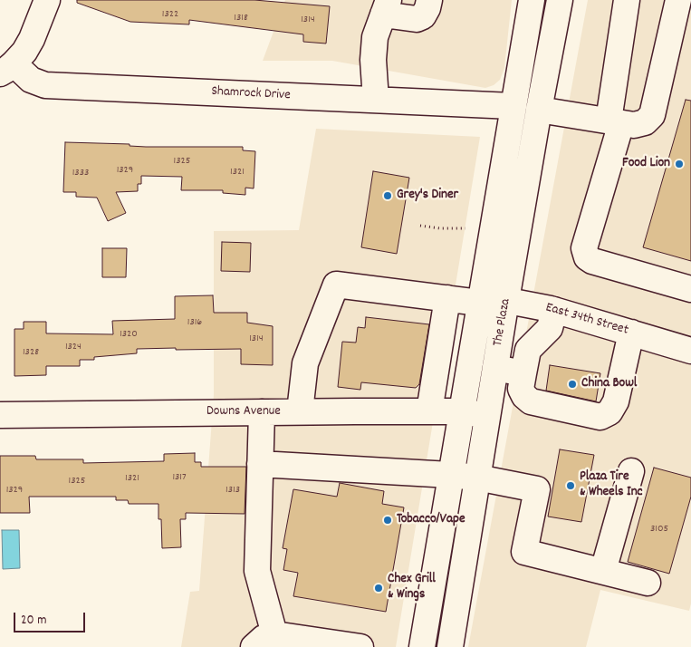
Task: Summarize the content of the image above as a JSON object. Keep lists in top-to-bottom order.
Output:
{
  "streets": {
    "main road": [
      "Shamrock Drive",
      "East 34th Street",
      "The Plaza",
      "Downs Avenue"
    ]
  },
  "crossings": [
    ["Shamrock Drive", "The Plaza"],
    ["East 34th Street", "The Plaza"],
    ["East 34th Street", "Downs Avenue"],
    ["The Plaza", "Downs Avenue"]
  ],
  "places": [
    "Food Lion",
    "Grey's Diner",
    "China Bowl",
    "Plaza Tire & Wheels Inc",
    "Tobacco/Vape",
    "Chex Grill & Wings"
  ],
  "house_numbers": [
    "1322",
    "1318",
    "1314",
    "1325",
    "1329",
    "1321",
    "1333",
    "1316",
    "1320",
    "1314",
    "1324",
    "1328",
    "1317",
    "1321",
    "1325",
    "1329",
    "1313",
    "3105"
  ],
  "scale_bar": "20 m"
}
